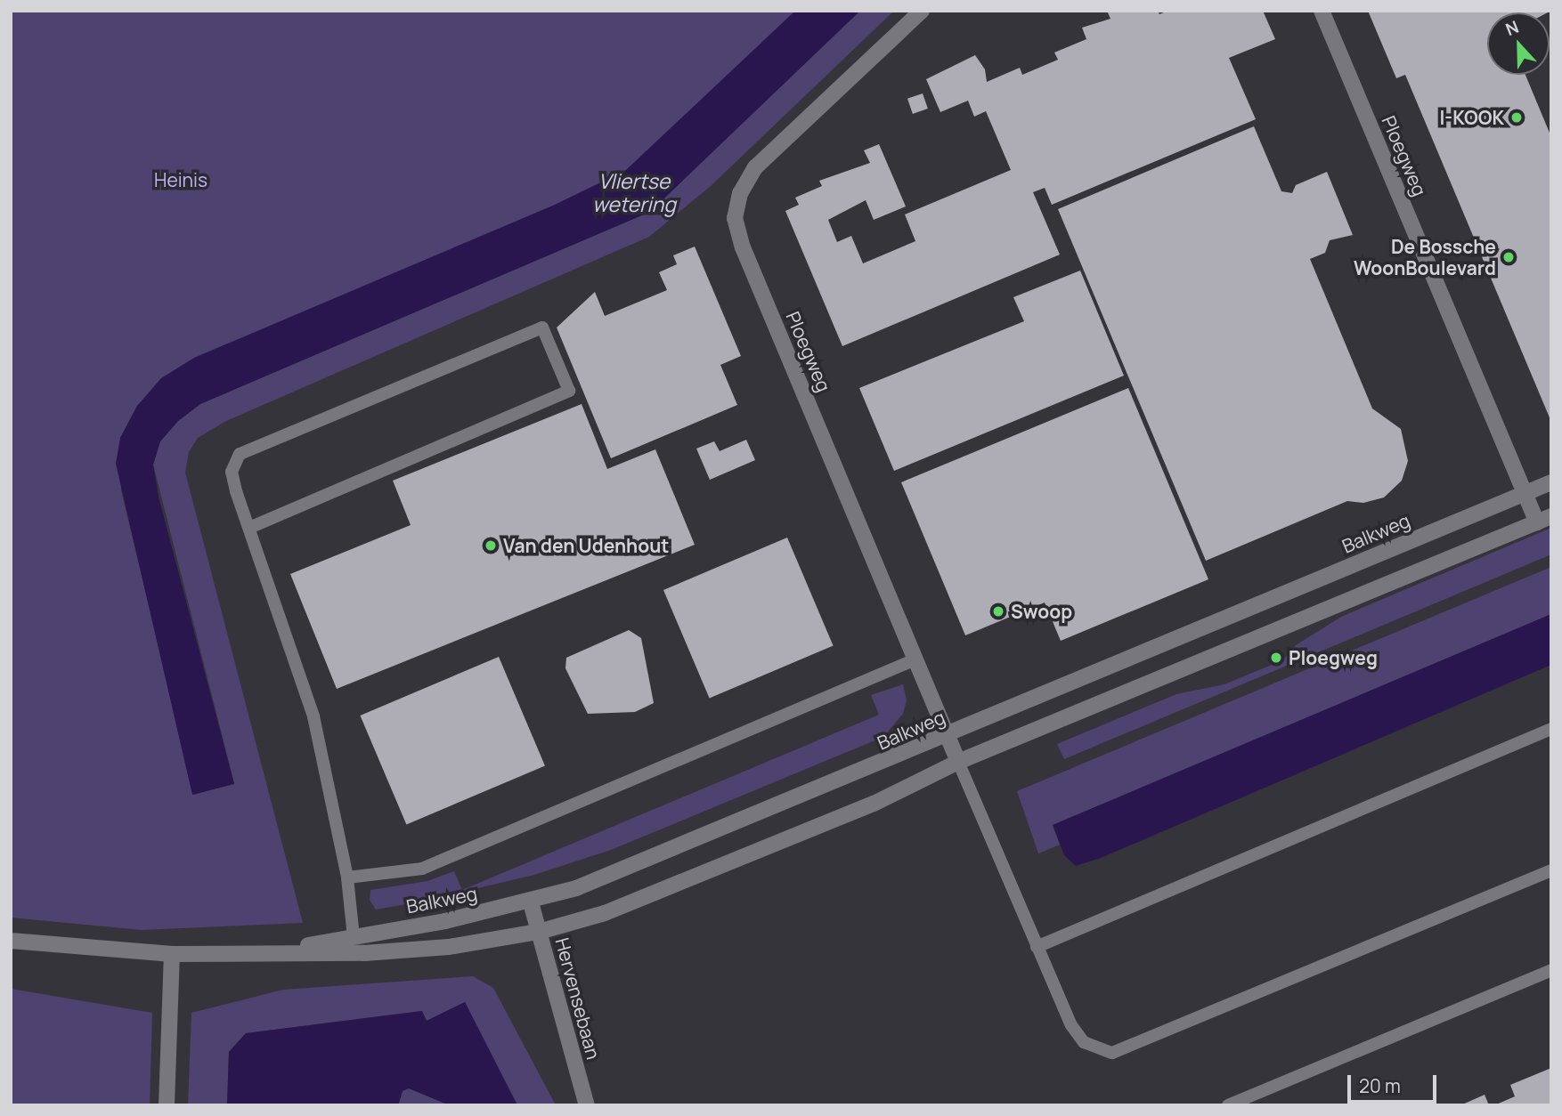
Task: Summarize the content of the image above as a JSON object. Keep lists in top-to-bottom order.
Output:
{
  "streets": {
    "street": ["Ploegweg", "Balkweg", "Hervensebaan"]
  },
  "crossings": [
    ["Ploegweg", "Balkweg"],
    ["Balkweg", "Hervensebaan"]
  ],
  "water": ["Vliertse wetering"],
  "parks": ["Heinis"],
  "places": [
    "I-KOOK",
    "De Bossche WoonBoulevard",
    "Van den Udenhout",
    "Swoop",
    "Ploegweg"
  ],
  "scale_bar": "20 m",
  "north": "top"
}
